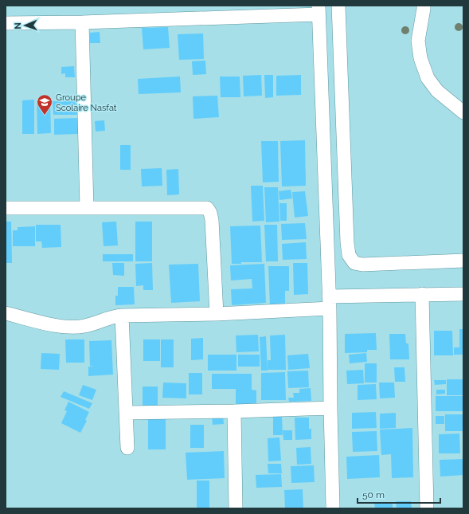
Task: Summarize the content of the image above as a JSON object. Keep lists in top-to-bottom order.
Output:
{
  "places": {
    "school or university": ["Groupe Scolaire Nasfat"]
  },
  "scale_bar": "50 m",
  "north": "left"
}
